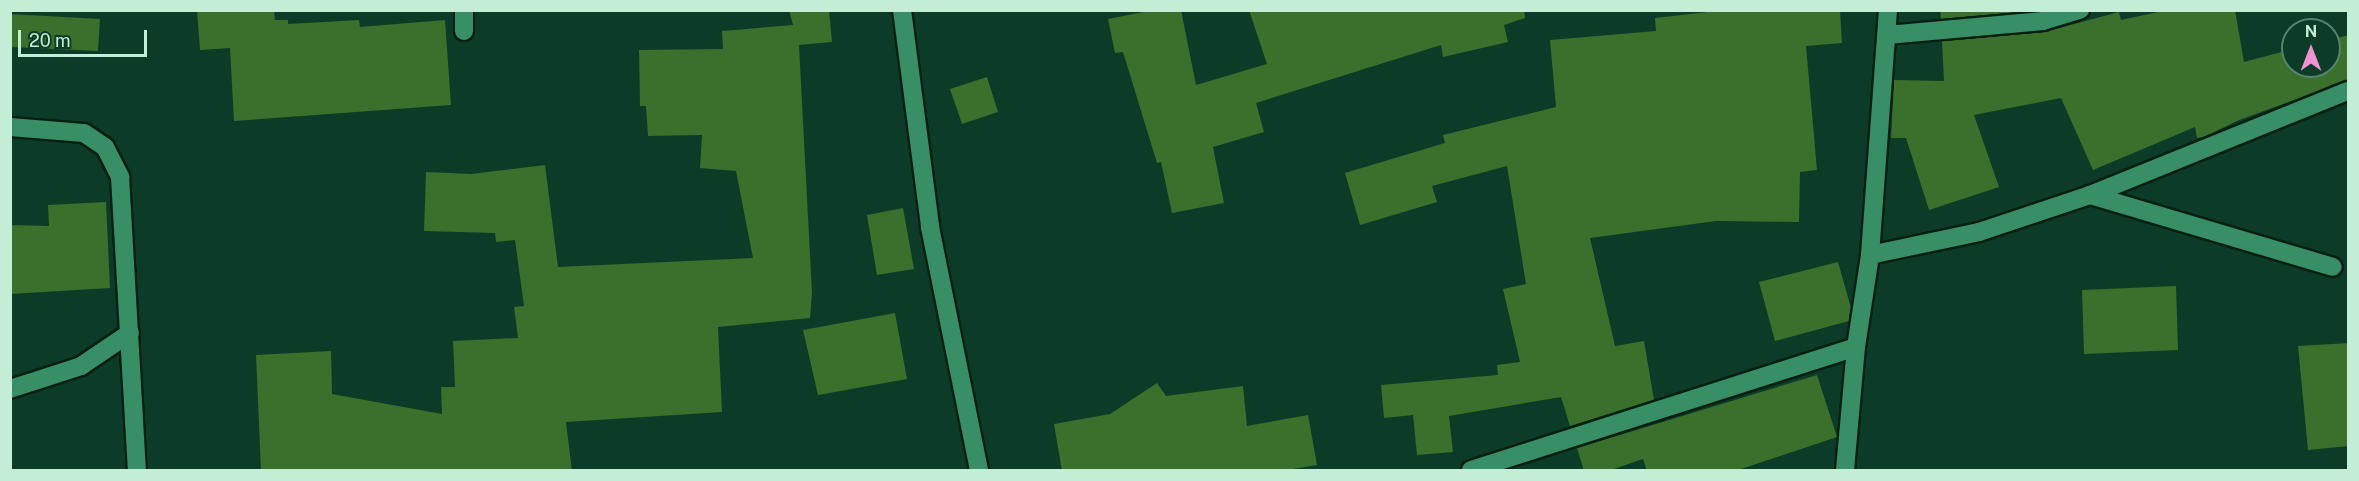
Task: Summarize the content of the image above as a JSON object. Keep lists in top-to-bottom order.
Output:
{
  "scale_bar": "20 m",
  "north": "top"
}
